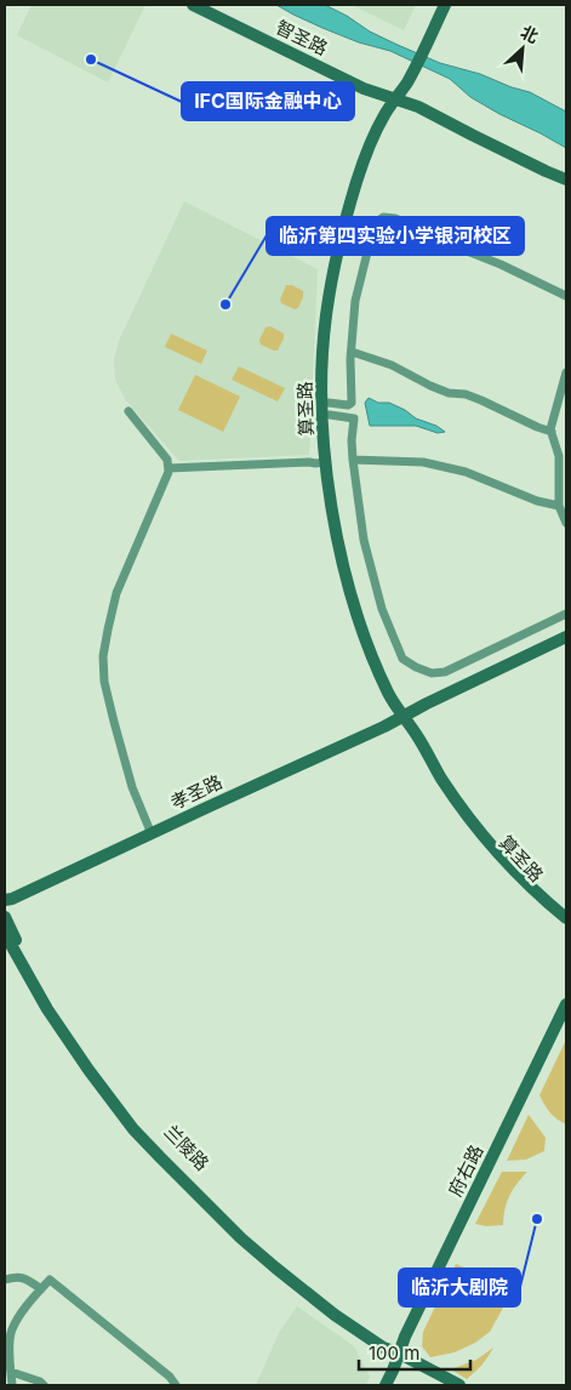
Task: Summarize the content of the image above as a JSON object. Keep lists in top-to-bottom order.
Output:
{
  "streets": {
    "main road": [
      "智圣路",
      "算圣路",
      "孝圣路",
      "兰陵路",
      "府右路"
    ]
  },
  "crossings": [
    ["智圣路", "算圣路"],
    ["算圣路", "孝圣路"],
    ["兰陵路", "府右路"]
  ],
  "places": ["IFC国际金融中心", "临沂第四实验小学银河校区", "临沂大剧院"],
  "scale_bar": "100 m",
  "north": "top right"
}
